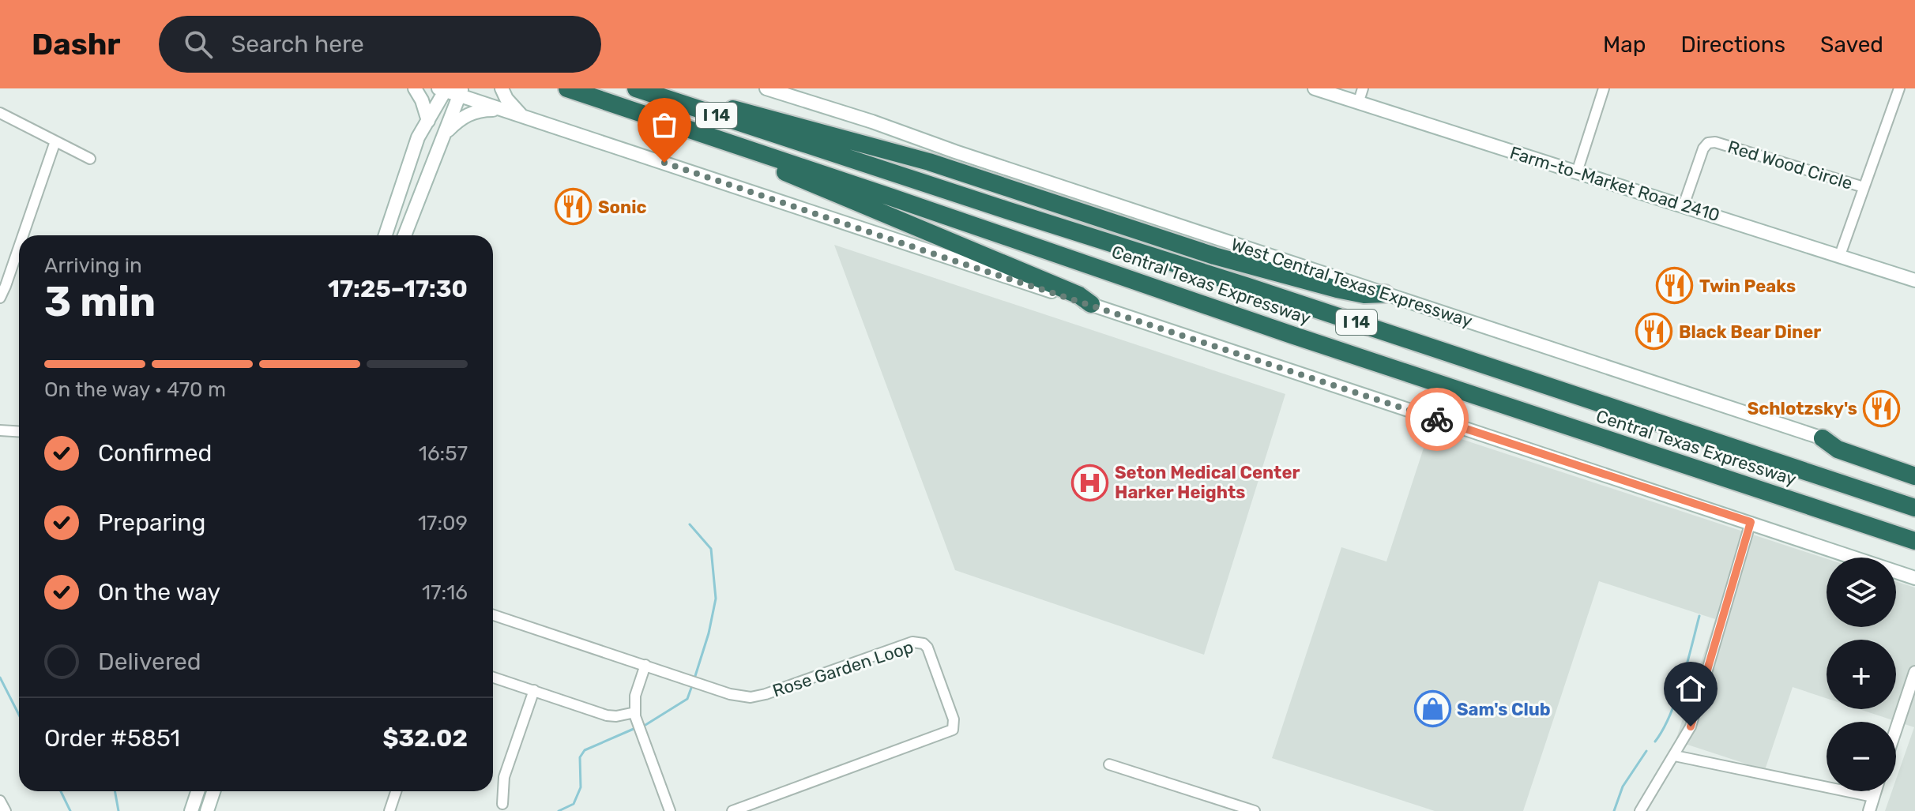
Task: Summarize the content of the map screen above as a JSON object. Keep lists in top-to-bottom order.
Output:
{
  "streets": {
    "highway": ["I 14", "Central Texas Expressway"],
    "main road": ["Farm-to-Market Road 2410", "West Central Texas Expressway"],
    "street": ["Red Wood Circle", "Rose Garden Loop"]
  },
  "crossings": [
    ["Red Wood Circle", "Farm-to-Market Road 2410"]
  ],
  "places": {
    "restaurant": [
      "Sonic",
      "Twin Peaks",
      "Black Bear Diner",
      "Schlotzsky's"
    ],
    "hospital": ["Seton Medical Center Harker Heights"],
    "shop": ["Sam's Club"]
  },
  "page": {
    "header": "Dashr",
    "search": "Search here",
    "nav": ["Map", "Directions", "Saved"],
    "heading": ["3 min", "Arriving in", "17:25–17:30"],
    "panel": ["Order #5851", "$32.02"],
    "bar": "On the way · 470 m",
    "list": [
      ["Confirmed", "16:57"],
      ["Preparing", "17:09"],
      ["On the way", "17:16"],
      "Delivered"
    ],
    "map_buttons": ["+", "−"]
  }
}
